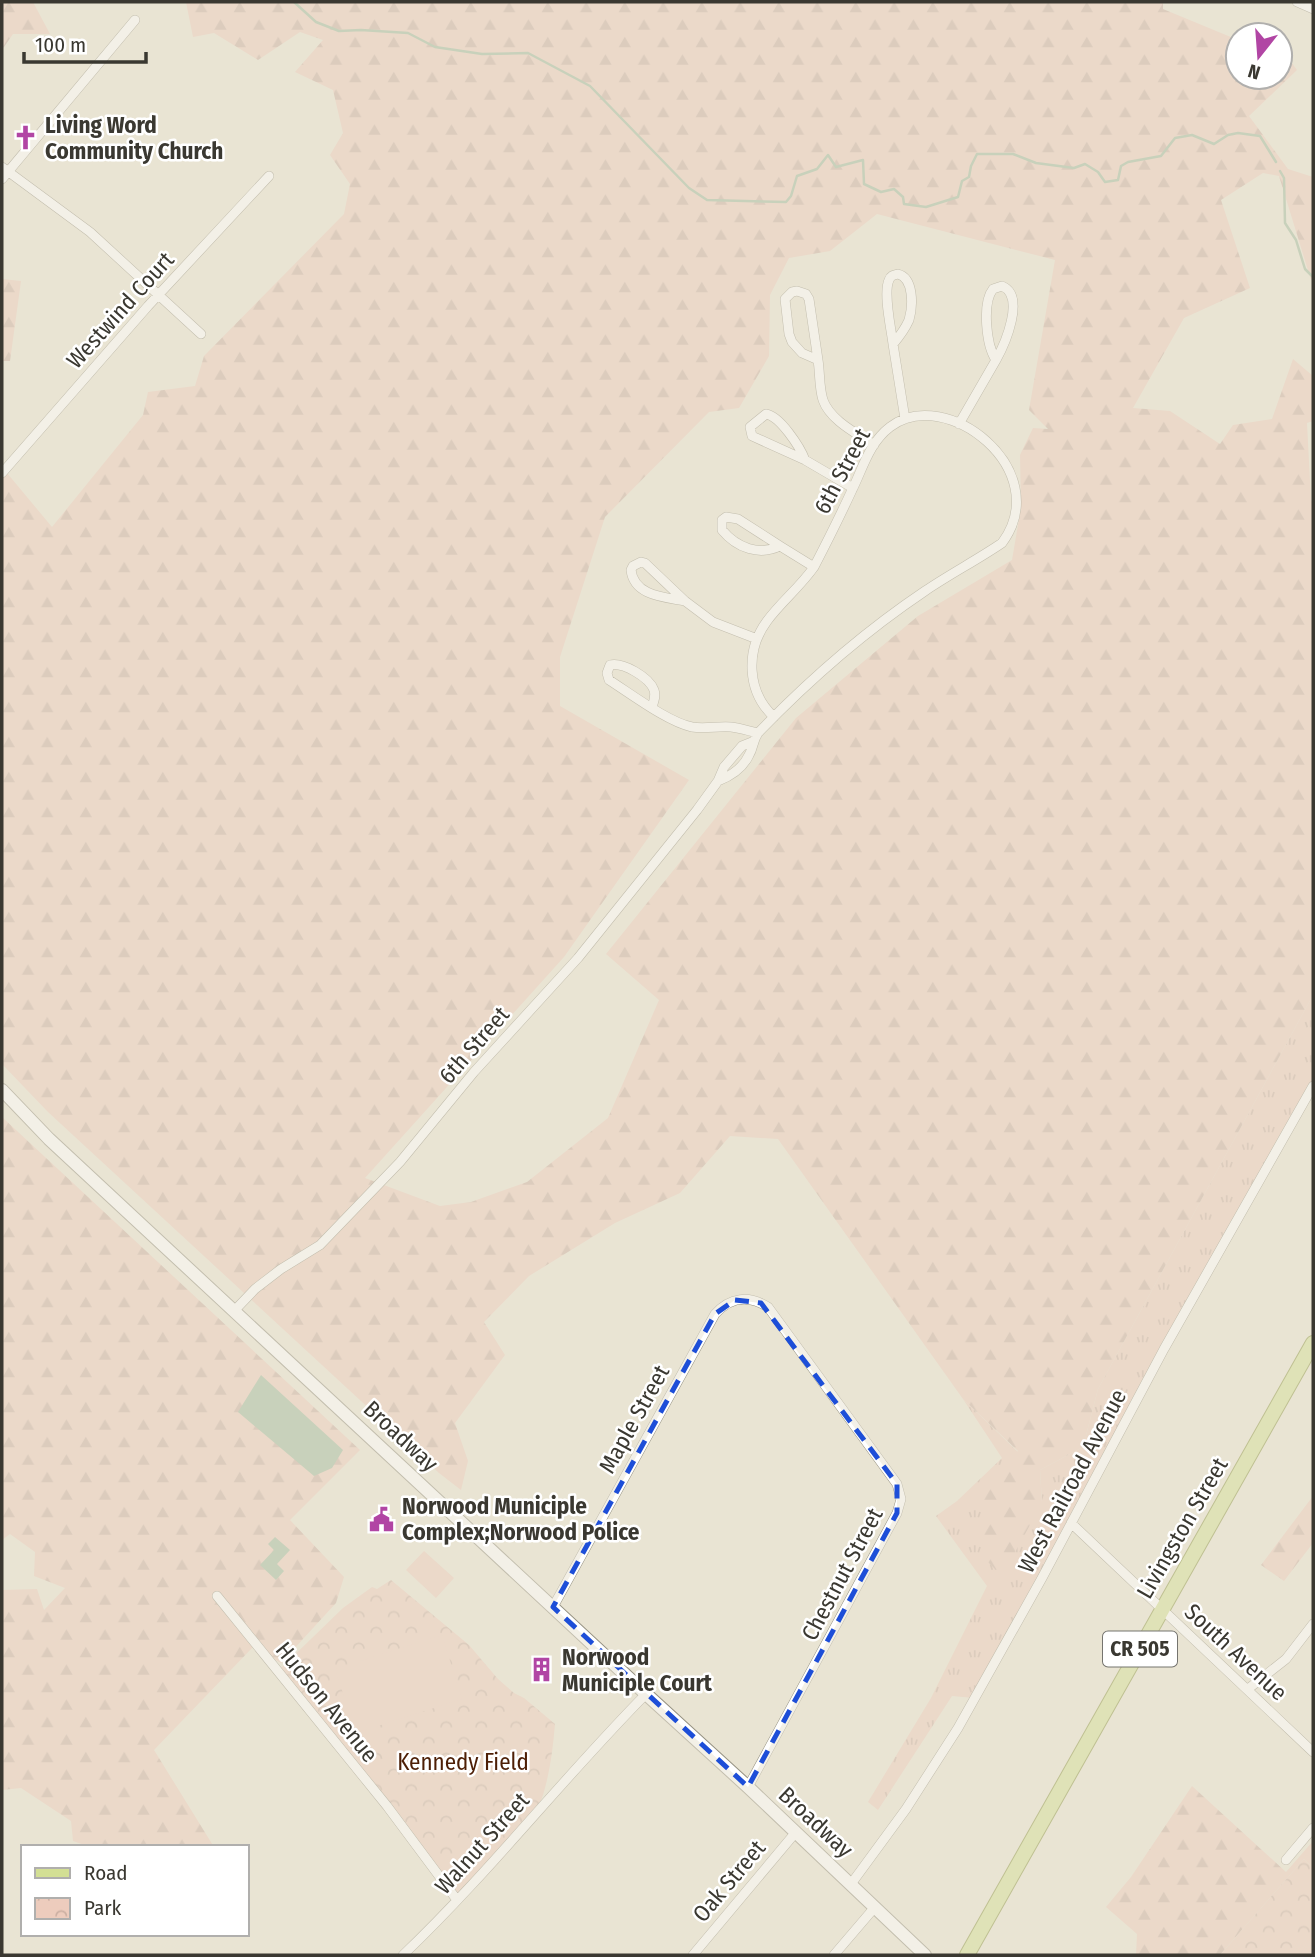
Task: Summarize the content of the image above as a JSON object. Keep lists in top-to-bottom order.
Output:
{
  "streets": {
    "main road": ["Livingston Street", "CR 505"],
    "street": [
      "Westwind Court",
      "6th Street",
      "Maple Street",
      "Broadway",
      "West Railroad Avenue",
      "Chestnut Street",
      "South Avenue",
      "Hudson Avenue",
      "Walnut Street",
      "Oak Street"
    ]
  },
  "crossings": [
    ["6th Street", "Broadway"],
    ["Maple Street", "Broadway"],
    ["Maple Street", "Chestnut Street"],
    ["Broadway", "West Railroad Avenue"],
    ["Broadway", "Chestnut Street"],
    ["Broadway", "Walnut Street"],
    ["Broadway", "Oak Street"],
    ["West Railroad Avenue", "South Avenue"],
    ["Livingston Street", "South Avenue"],
    ["Hudson Avenue", "Walnut Street"]
  ],
  "parks": ["Kennedy Field"],
  "places": {
    "church": ["Living Word Community Church"],
    "public building": ["Norwood Municiple Complex;Norwood Police"],
    "building": ["Norwood Municiple Court"]
  },
  "legend": ["Road", "Park"],
  "scale_bar": "100 m",
  "north": "bottom"
}
